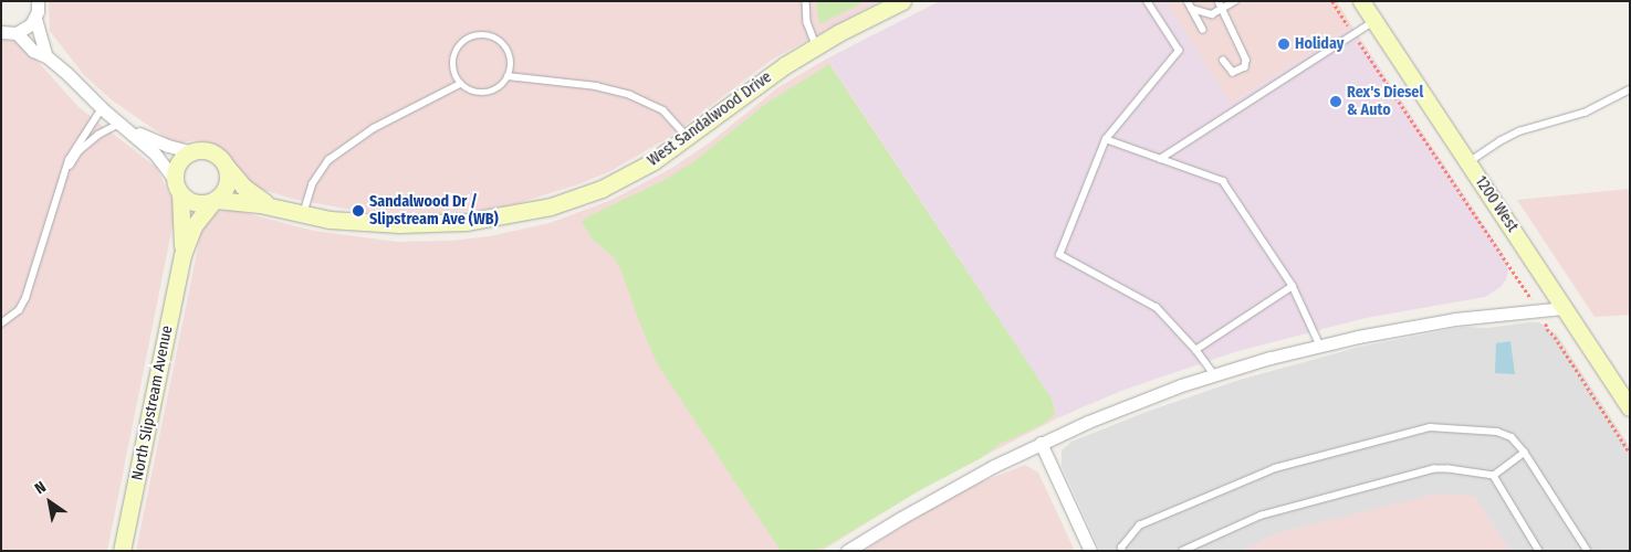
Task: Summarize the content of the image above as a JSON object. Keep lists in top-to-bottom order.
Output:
{
  "streets": {
    "street": ["West Sandalwood Drive", "1200 West", "North Slipstream Avenue"]
  },
  "crossings": [
    ["West Sandalwood Drive", "North Slipstream Avenue"]
  ],
  "places": ["Holiday", "Rex's Diesel & Auto", "Sandalwood Dr / Slipstream Ave (WB)"],
  "north": "top left"
}
